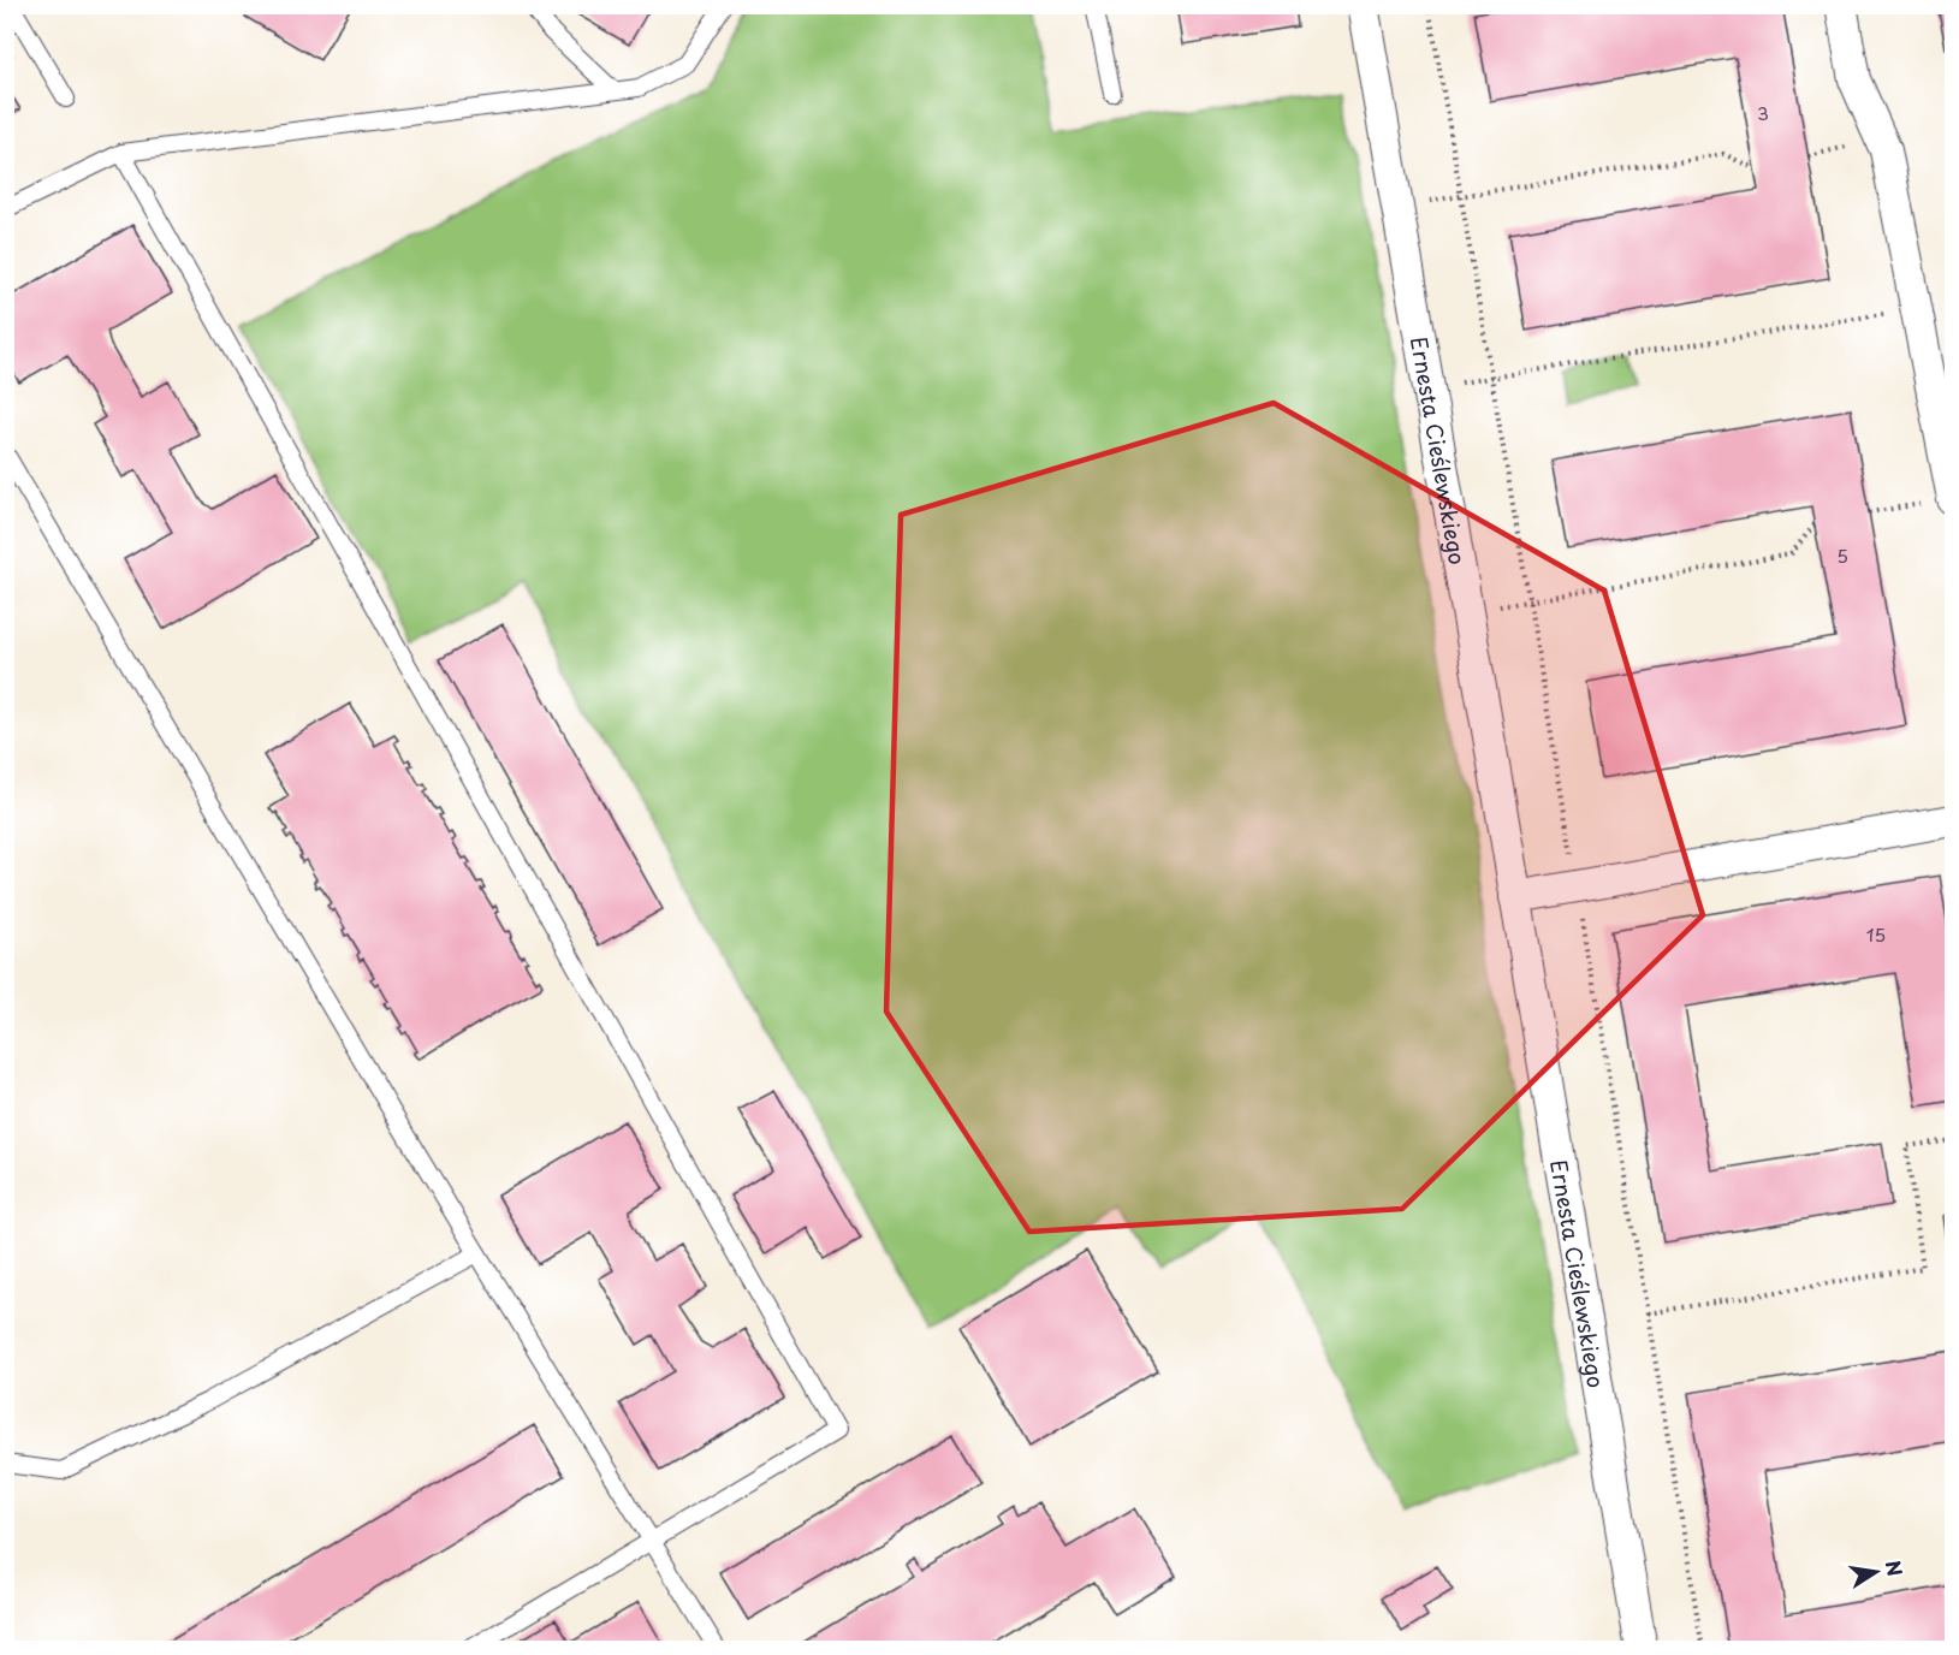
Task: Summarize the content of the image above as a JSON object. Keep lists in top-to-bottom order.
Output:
{
  "streets": {
    "street": ["Ernesta Cieślewskiego"]
  },
  "house_numbers": ["3", "5", "15"],
  "north": "right"
}
